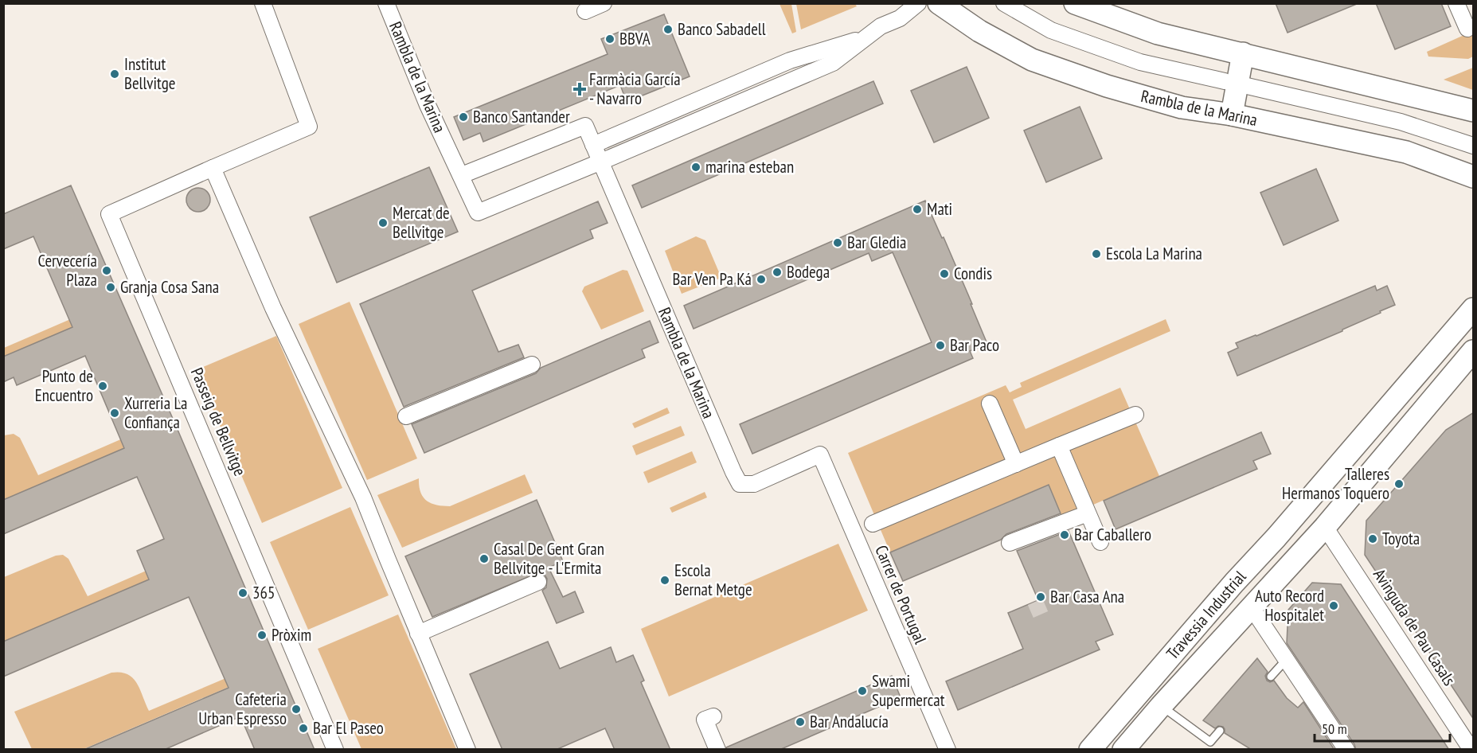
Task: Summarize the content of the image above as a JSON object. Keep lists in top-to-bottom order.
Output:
{
  "streets": {
    "street": [
      "Rambla de la Marina",
      "Passeig de Bellvitge",
      "Carrer de Portugal",
      "Travessia Industrial",
      "Avinguda de Pau Casals"
    ]
  },
  "crossings": [
    ["Rambla de la Marina", "Carrer de Portugal"],
    ["Travessia Industrial", "Avinguda de Pau Casals"]
  ],
  "places": {
    "other": [
      "Banco Sabadell",
      "BBVA",
      "Institut Bellvitge",
      "Banco Santander",
      "marina esteban",
      "Mati",
      "Mercat de Bellvitge",
      "Bar Gledia",
      "Escola La Marina",
      "Cervecería Plaza",
      "Bodega",
      "Condis",
      "Bar Ven Pa Ká",
      "Granja Cosa Sana",
      "Bar Paco",
      "Punto de Encuentro",
      "Xurreria La Confiança",
      "Talleres Hermanos Toquero",
      "Bar Caballero",
      "Toyota",
      "Casal De Gent Gran Bellvitge - L'Ermita",
      "Escola Bernat Metge",
      "365",
      "Bar Casa Ana",
      "Auto Record Hospitalet",
      "Pròxim",
      "Swami Supermercat",
      "Cafeteria Urban Espresso",
      "Bar Andalucía",
      "Bar El Paseo"
    ],
    "health": ["Farmàcia García - Navarro"]
  },
  "scale_bar": "50 m"
}
